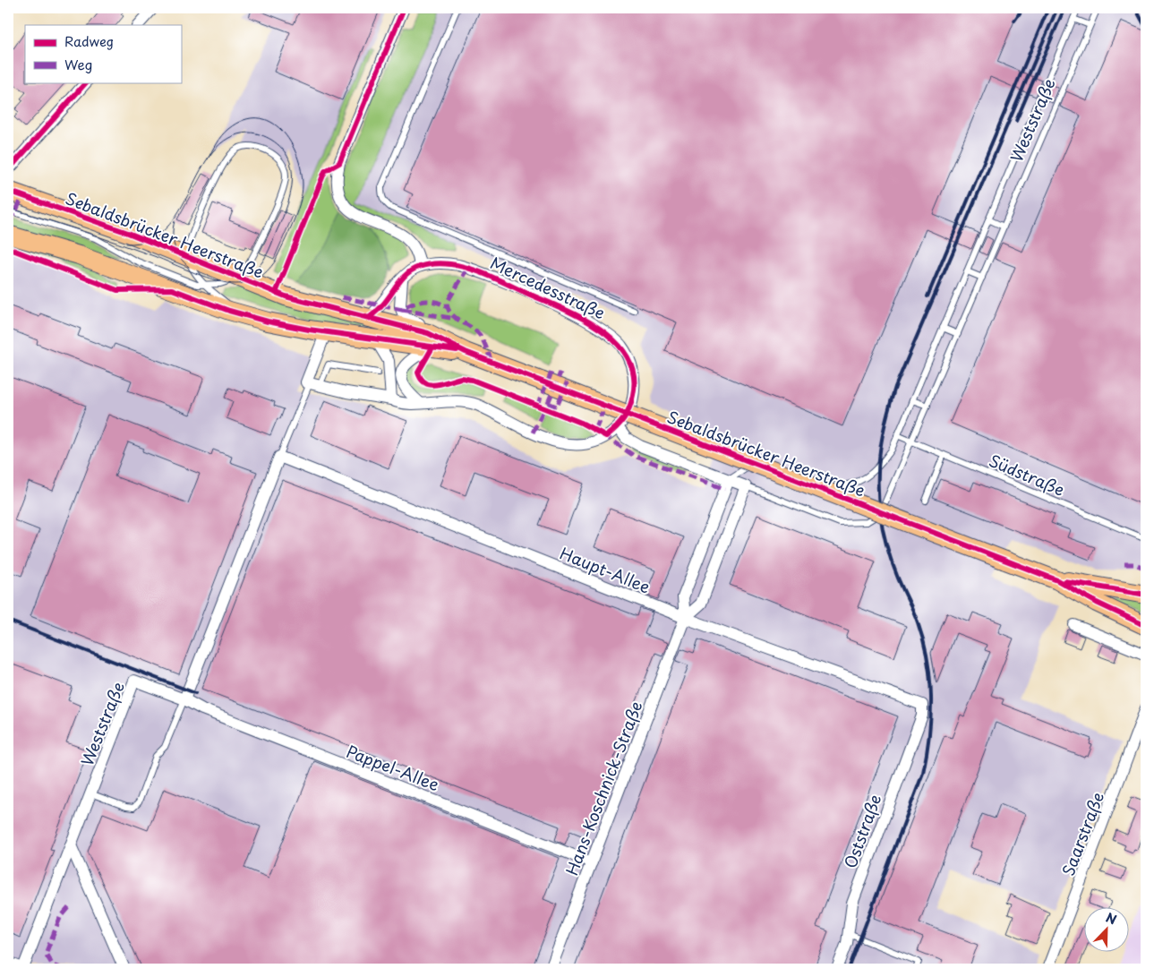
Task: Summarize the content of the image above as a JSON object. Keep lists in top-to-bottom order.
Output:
{
  "streets": {
    "main road": ["Sebaldsbrücker Heerstraße"],
    "street": [
      "Weststraße",
      "Mercedesstraße",
      "Haupt-Allee",
      "Pappel-Allee",
      "Hans-Koschnick-Straße",
      "Oststraße",
      "Saarstraße"
    ],
    "lane": ["Südstraße"]
  },
  "crossings": [
    ["Weststraße", "Südstraße"],
    ["Weststraße", "Pappel-Allee"],
    ["Weststraße", "Hans-Koschnick-Straße"],
    ["Sebaldsbrücker Heerstraße", "Mercedesstraße"],
    ["Haupt-Allee", "Hans-Koschnick-Straße"],
    ["Haupt-Allee", "Oststraße"],
    ["Pappel-Allee", "Hans-Koschnick-Straße"]
  ],
  "legend": ["Radweg", "Weg"],
  "north": "top right"
}
